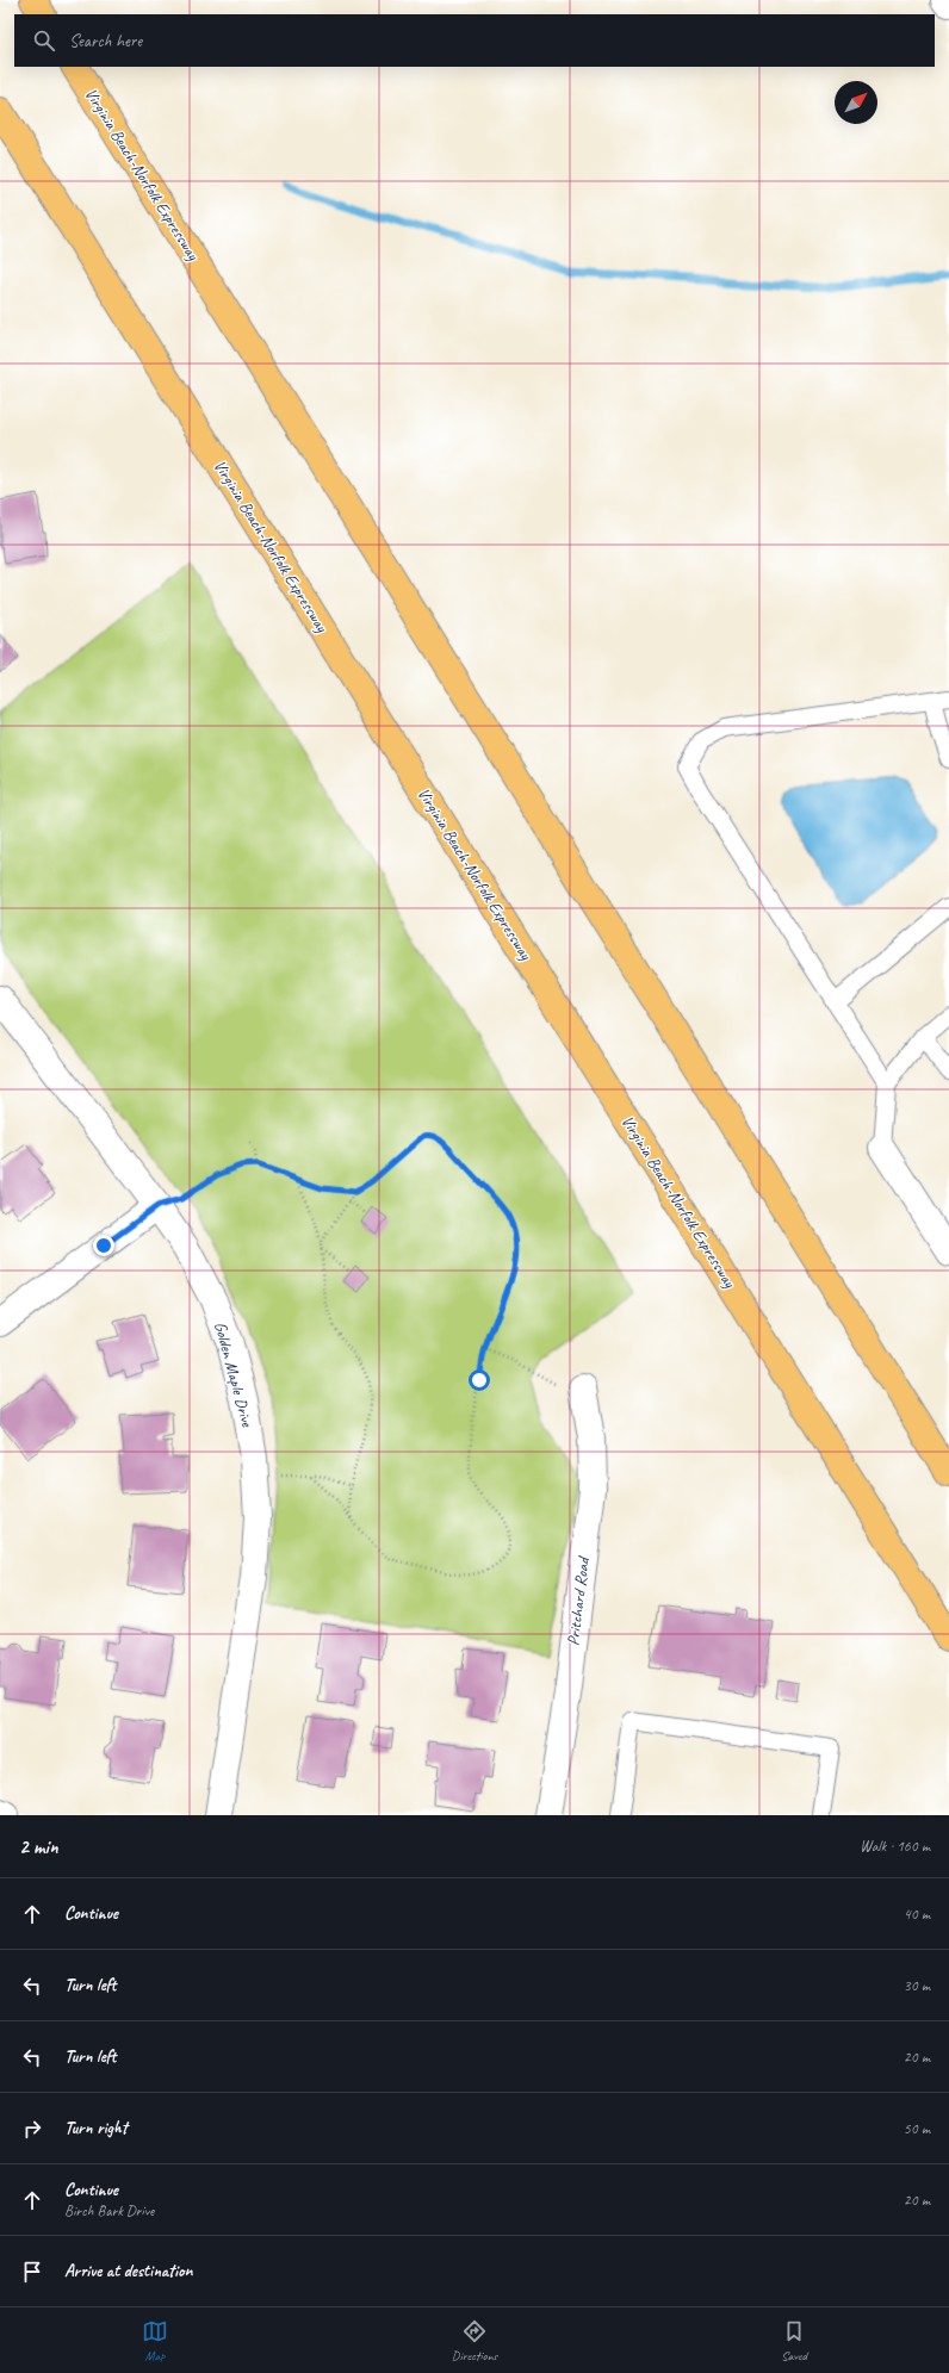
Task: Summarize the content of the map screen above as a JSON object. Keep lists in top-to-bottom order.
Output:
{
  "streets": {
    "highway": ["Virginia Beach-Norfolk Expressway"],
    "street": ["Golden Maple Drive", "Pritchard Road"]
  },
  "north": "top right",
  "page": {
    "search": "Search here",
    "heading": ["2 min", "Walk · 160 m"],
    "list": [
      ["Continue", "40 m"],
      ["Turn left", "30 m"],
      ["Turn left", "20 m"],
      ["Turn right", "50 m"],
      ["Continue", "Birch Bark Drive", "20 m"],
      "Arrive at destination"
    ],
    "nav": ["Map", "Directions", "Saved"]
  }
}
